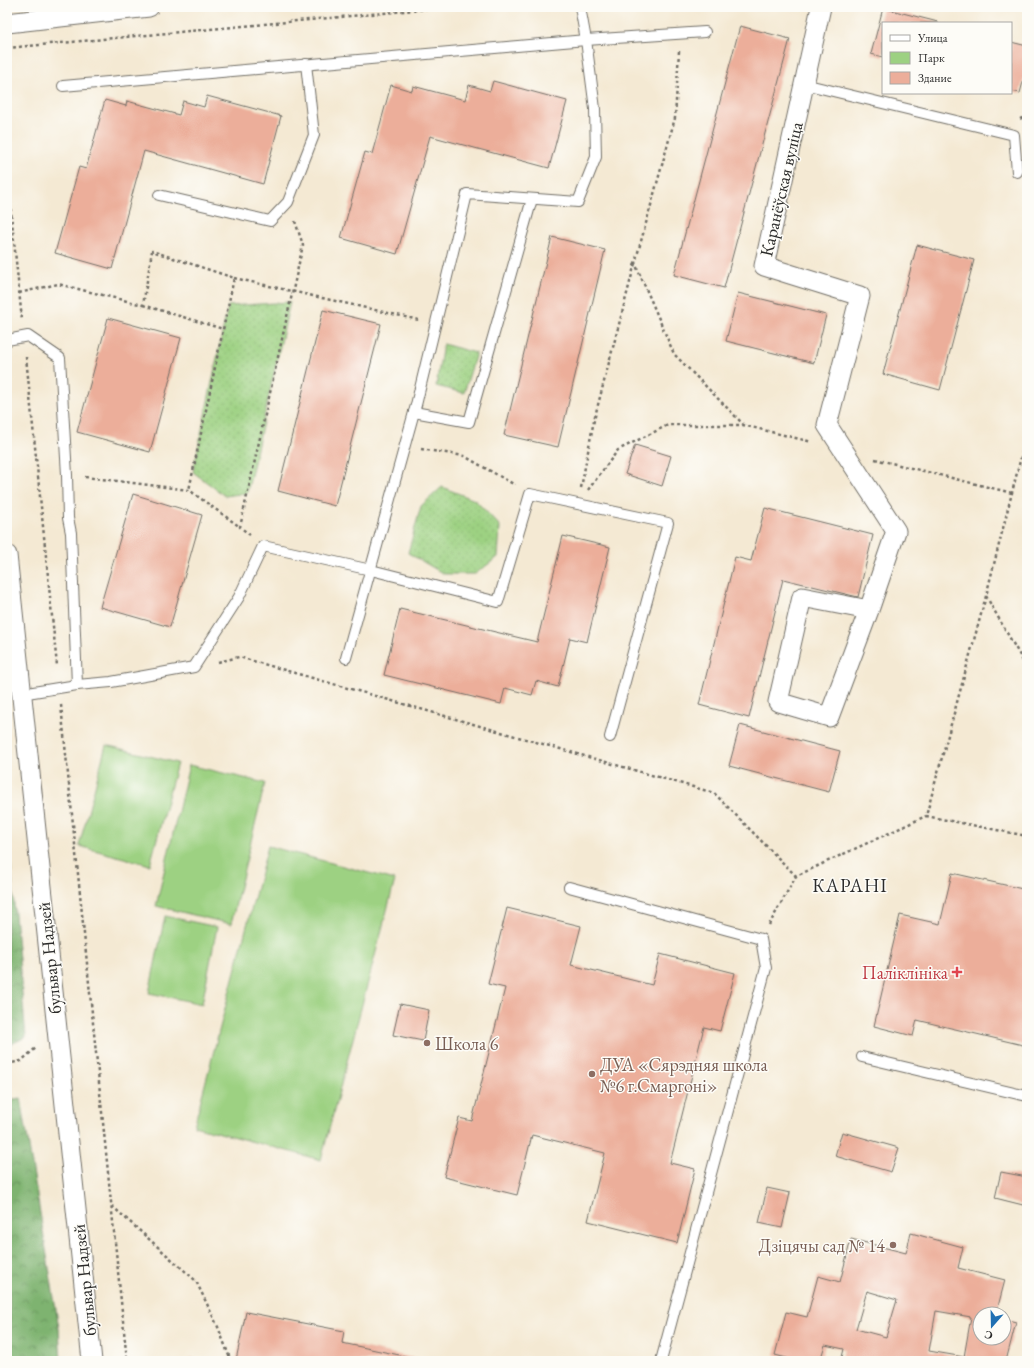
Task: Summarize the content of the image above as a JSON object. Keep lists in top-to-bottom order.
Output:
{
  "streets": {
    "street": ["Каранёўская вуліца", "бульвар Надзей"]
  },
  "districts": ["КАРАНІ"],
  "places": {
    "health": ["Паліклініка"],
    "other": ["Школа 6", "ДУА «Сярэдняя школа №6 г.Смаргоні»", "Дзіцячы сад № 14"]
  },
  "legend": ["Улица", "Парк", "Здание"],
  "north": "bottom"
}
